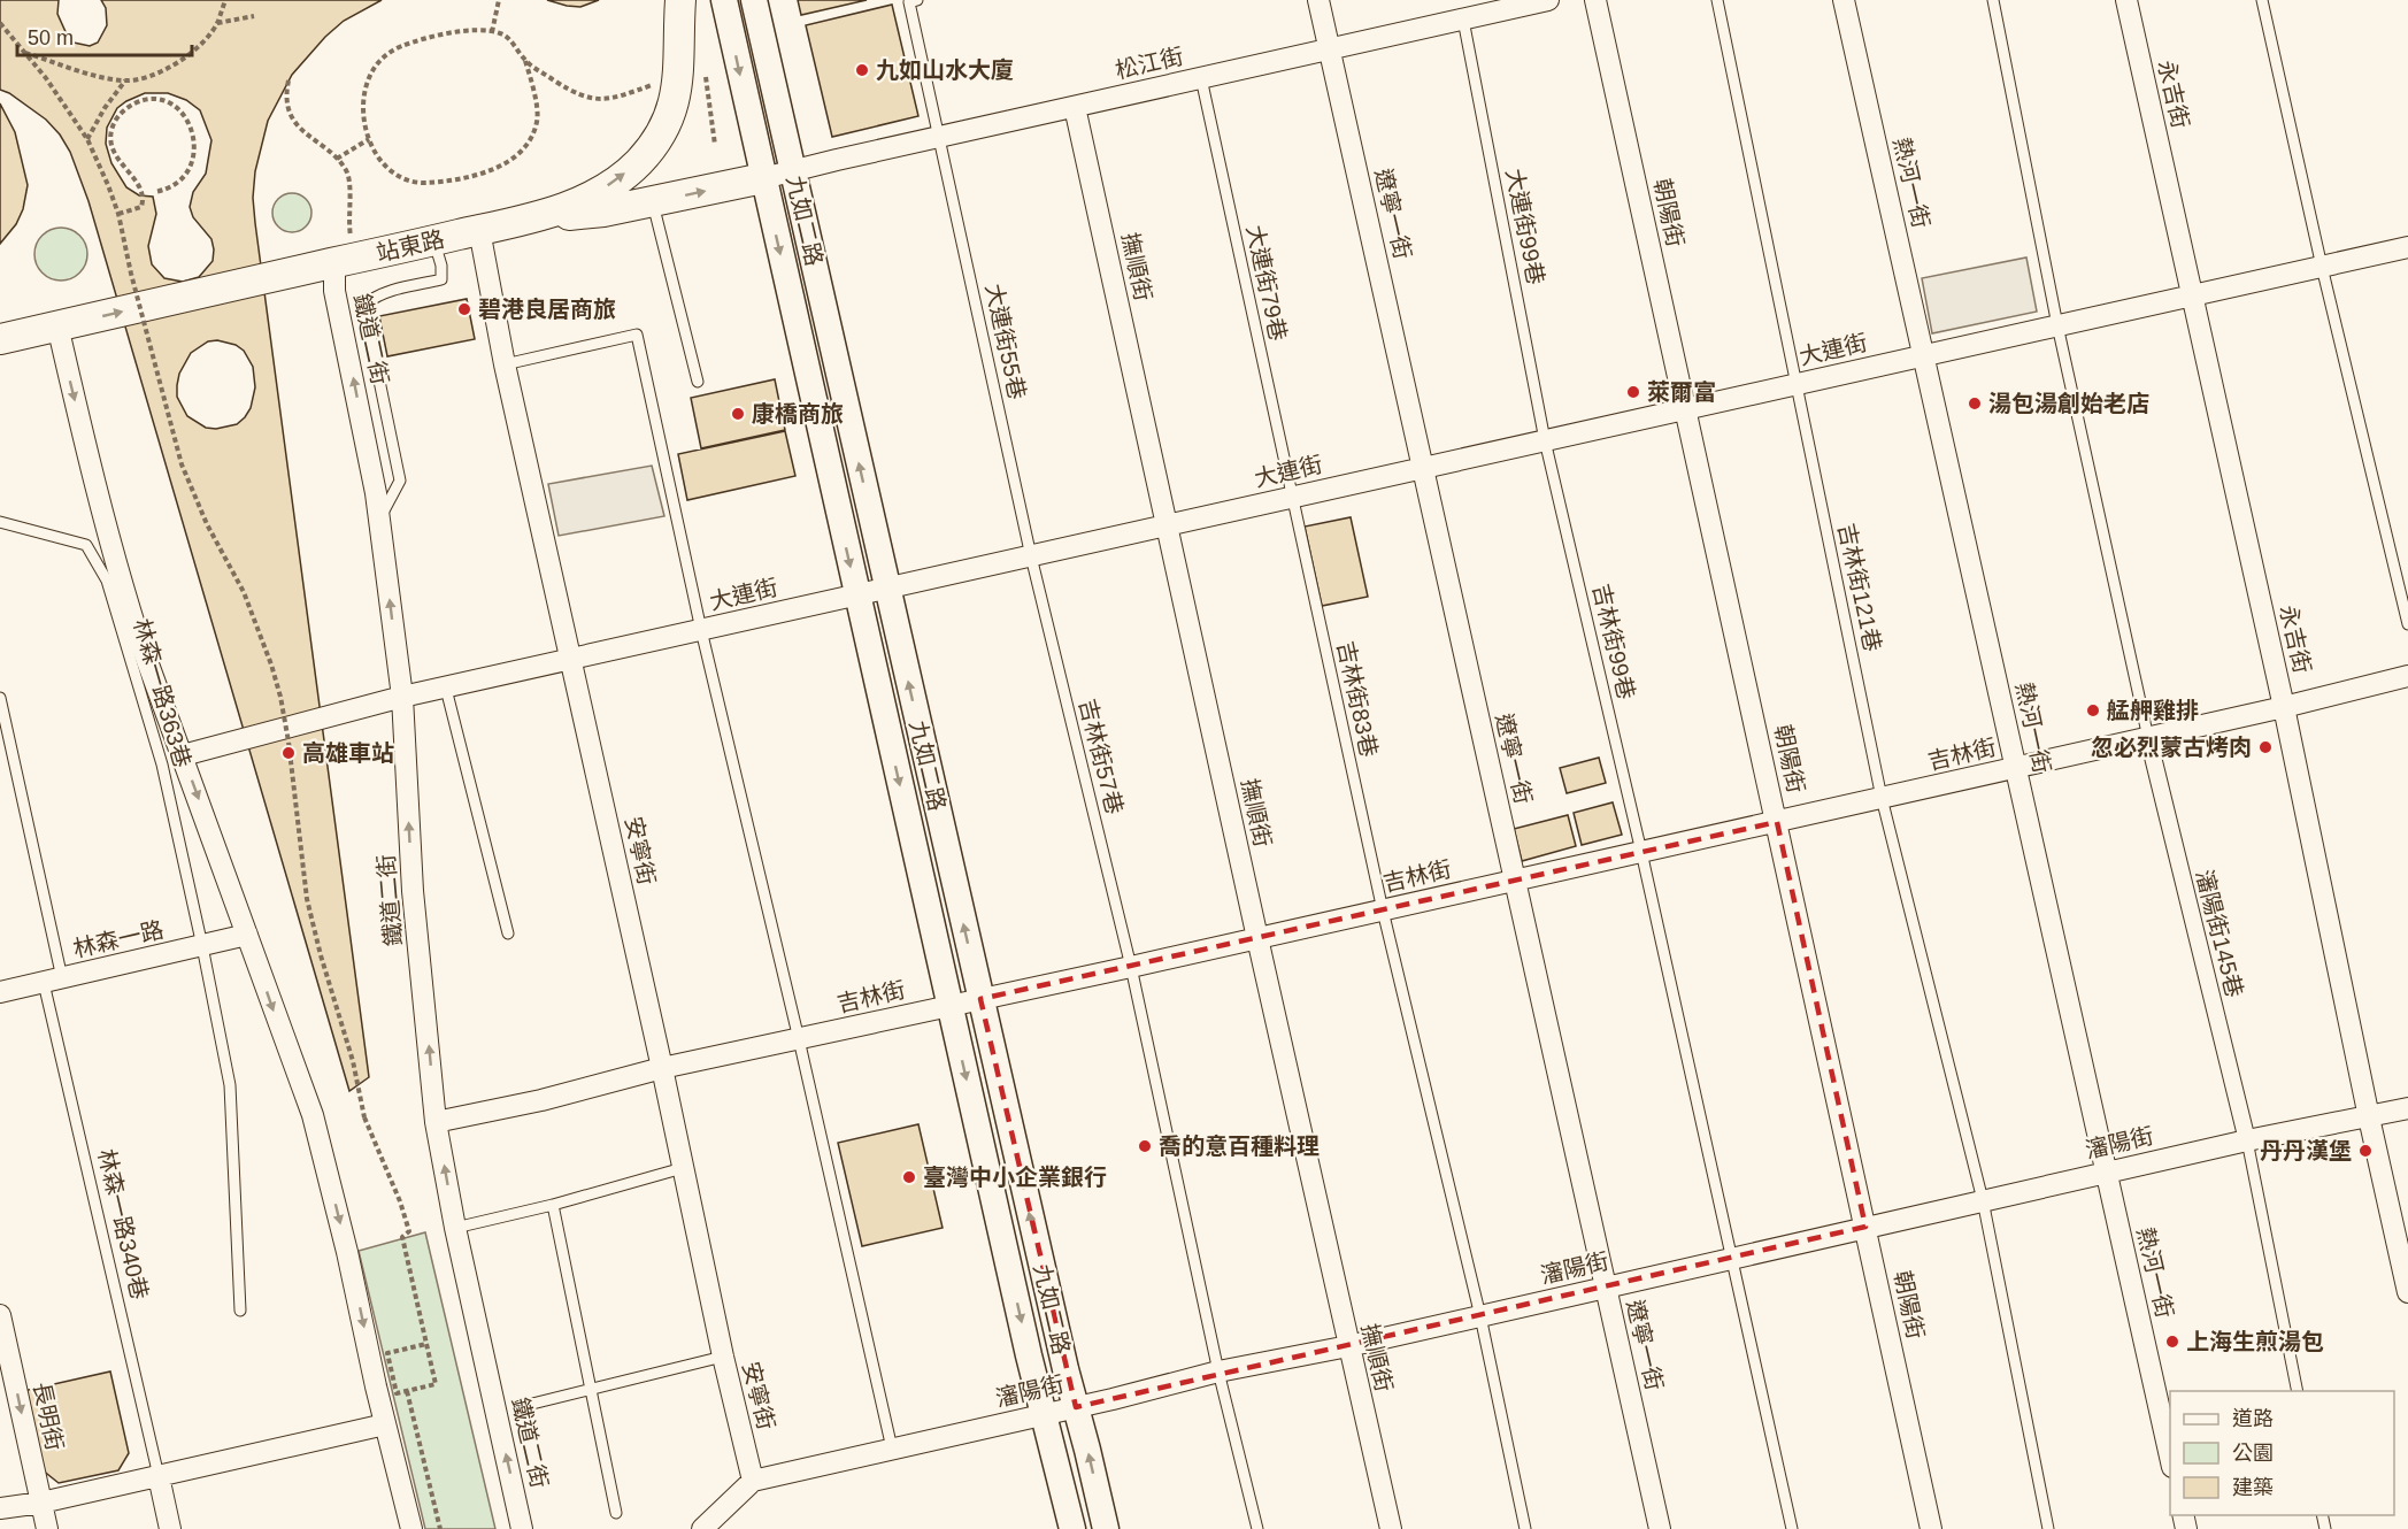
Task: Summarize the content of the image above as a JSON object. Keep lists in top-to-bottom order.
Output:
{
  "streets": {
    "main road": ["站東路"],
    "street": [
      "松江街",
      "永吉街",
      "熱河一街",
      "朝陽街",
      "遼寧一街",
      "九如二路",
      "撫順街",
      "鐵道二街",
      "大連街",
      "吉林街",
      "安寧街",
      "瀋陽街145巷",
      "林森一路",
      "瀋陽街",
      "長明街"
    ],
    "lane": [
      "大連街99巷",
      "大連街79巷",
      "大連街55巷",
      "吉林街121巷",
      "吉林街99巷",
      "林森一路363巷",
      "吉林街83巷",
      "吉林街57巷",
      "林森一路340巷"
    ]
  },
  "crossings": [
    ["松江街", "遼寧一街"],
    ["松江街", "九如二路"],
    ["松江街", "大連街99巷"],
    ["松江街", "撫順街"],
    ["松江街", "大連街79巷"],
    ["松江街", "大連街55巷"],
    ["永吉街", "大連街"],
    ["永吉街", "吉林街"],
    ["永吉街", "瀋陽街"],
    ["熱河一街", "大連街"],
    ["熱河一街", "吉林街"],
    ["熱河一街", "瀋陽街"],
    ["朝陽街", "大連街"],
    ["朝陽街", "吉林街"],
    ["朝陽街", "瀋陽街"],
    ["遼寧一街", "大連街"],
    ["遼寧一街", "吉林街"],
    ["遼寧一街", "瀋陽街"],
    ["九如二路", "大連街"],
    ["九如二路", "吉林街"],
    ["九如二路", "瀋陽街"],
    ["大連街99巷", "大連街"],
    ["大連街99巷", "吉林街99巷"],
    ["站東路", "鐵道二街"],
    ["站東路", "安寧街"],
    ["撫順街", "大連街"],
    ["撫順街", "吉林街"],
    ["撫順街", "瀋陽街"],
    ["大連街79巷", "大連街"],
    ["大連街79巷", "吉林街83巷"],
    ["鐵道二街", "大連街"],
    ["鐵道二街", "吉林街"],
    ["大連街55巷", "大連街"],
    ["大連街55巷", "吉林街57巷"],
    ["大連街", "吉林街121巷"],
    ["大連街", "吉林街99巷"],
    ["大連街", "吉林街83巷"],
    ["大連街", "吉林街57巷"],
    ["大連街", "安寧街"],
    ["吉林街121巷", "吉林街"],
    ["吉林街121巷", "瀋陽街"],
    ["吉林街99巷", "吉林街"],
    ["吉林街99巷", "瀋陽街"],
    ["林森一路363巷", "林森一路"],
    ["吉林街83巷", "吉林街"],
    ["吉林街83巷", "瀋陽街"],
    ["吉林街", "吉林街57巷"],
    ["吉林街", "安寧街"],
    ["吉林街", "瀋陽街145巷"],
    ["吉林街57巷", "瀋陽街"],
    ["安寧街", "瀋陽街"],
    ["瀋陽街145巷", "瀋陽街"],
    ["林森一路", "林森一路340巷"]
  ],
  "one_way": ["站東路", "長明街"],
  "places": [
    "九如山水大廈",
    "碧港良居商旅",
    "萊爾富",
    "湯包湯創始老店",
    "康橋商旅",
    "艋舺雞排",
    "忽必烈蒙古烤肉",
    "高雄車站",
    "喬的意百種料理",
    "丹丹漢堡",
    "臺灣中小企業銀行",
    "上海生煎湯包"
  ],
  "legend": ["道路", "公園", "建築"],
  "scale_bar": "50 m"
}
